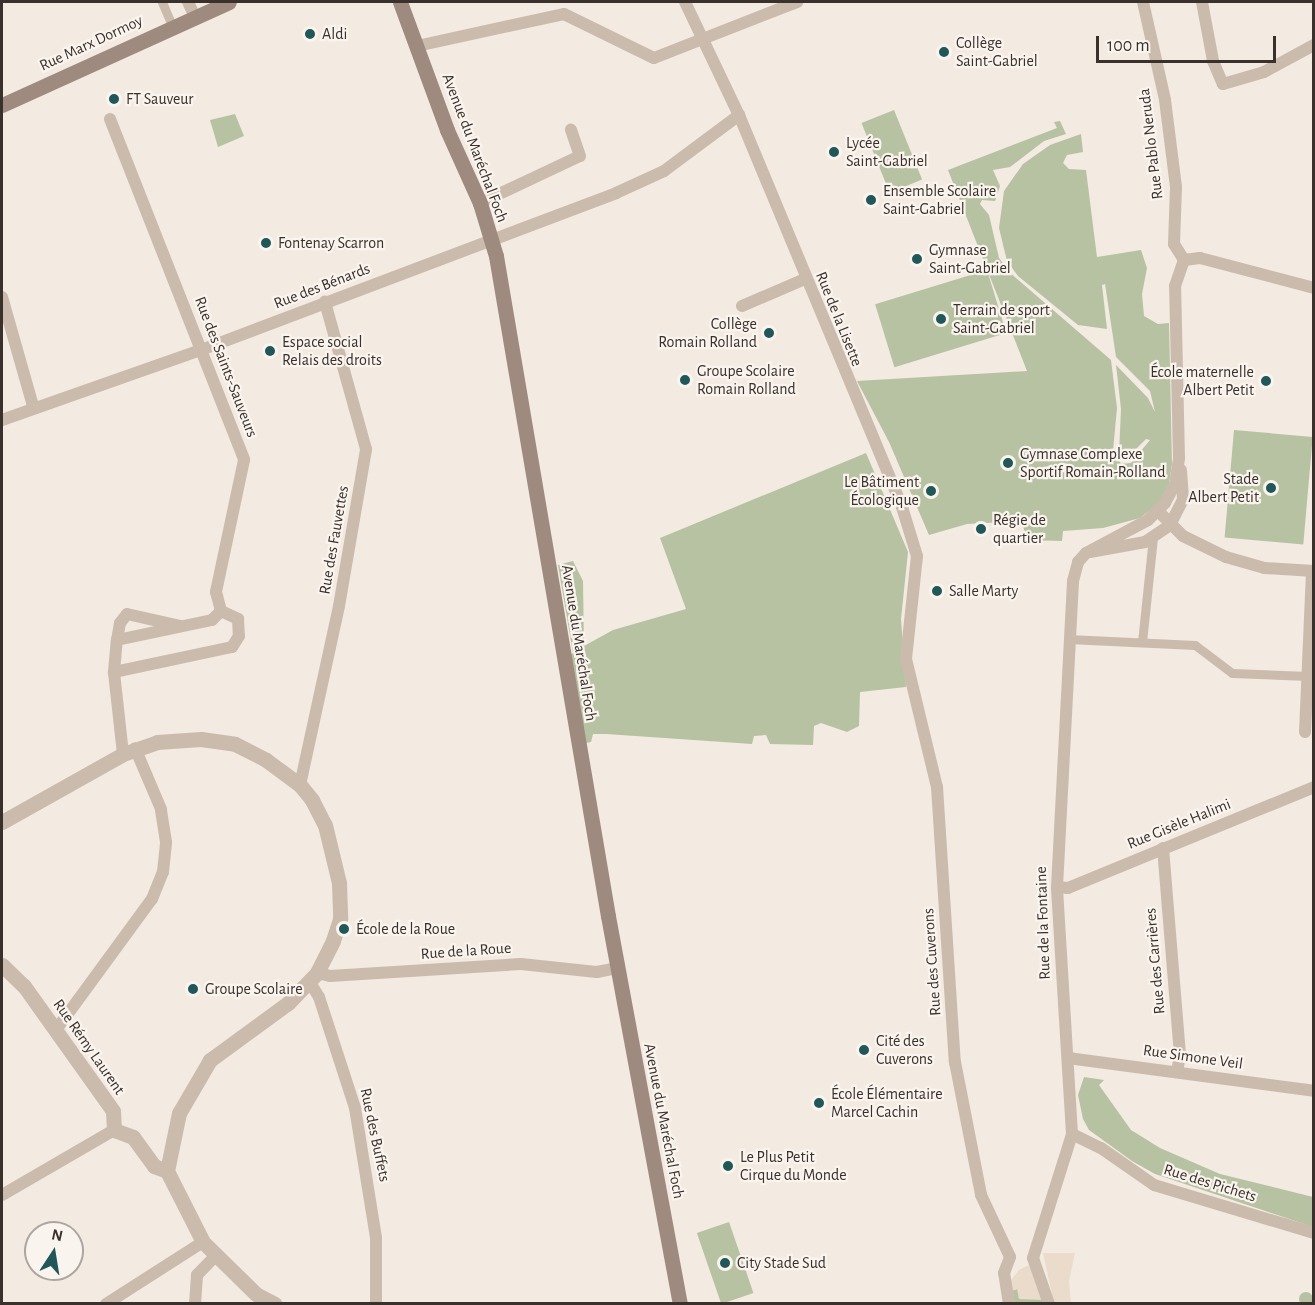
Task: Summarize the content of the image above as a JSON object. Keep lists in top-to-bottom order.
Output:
{
  "streets": {
    "main road": ["Rue Marx Dormoy", "Avenue du Maréchal Foch"],
    "street": [
      "Rue Pablo Neruda",
      "Rue des Bénards",
      "Rue de la Lisette",
      "Rue des Saints-Sauveurs",
      "Rue des Fauvettes",
      "Rue Gisèle Halimi",
      "Rue de la Fontaine",
      "Rue de la Roue",
      "Rue des Carrières",
      "Rue des Cuverons",
      "Rue Rémy Laurent",
      "Rue Simone Veil",
      "Rue des Buffets",
      "Rue des Pichets"
    ]
  },
  "crossings": [
    ["Avenue du Maréchal Foch", "Rue des Bénards"],
    ["Avenue du Maréchal Foch", "Rue de la Roue"],
    ["Rue des Bénards", "Rue de la Lisette"],
    ["Rue des Bénards", "Rue des Saints-Sauveurs"],
    ["Rue des Bénards", "Rue des Fauvettes"],
    ["Rue de la Lisette", "Rue des Cuverons"],
    ["Rue Gisèle Halimi", "Rue de la Fontaine"],
    ["Rue Gisèle Halimi", "Rue des Carrières"],
    ["Rue de la Fontaine", "Rue Simone Veil"],
    ["Rue de la Fontaine", "Rue des Pichets"],
    ["Rue de la Roue", "Rue des Buffets"],
    ["Rue des Carrières", "Rue Simone Veil"]
  ],
  "places": [
    "Aldi",
    "Collège Saint-Gabriel",
    "FT Sauveur",
    "Lycée Saint-Gabriel",
    "Ensemble Scolaire Saint-Gabriel",
    "Fontenay Scarron",
    "Gymnase Saint-Gabriel",
    "Terrain de sport Saint-Gabriel",
    "Collège Romain Rolland",
    "Espace social Relais des droits",
    "Groupe Scolaire Romain Rolland",
    "École maternelle Albert Petit",
    "Gymnase Complexe Sportif Romain-Rolland",
    "Stade Albert Petit",
    "Le Bâtiment Écologique",
    "Régie de quartier",
    "Salle Marty",
    "École de la Roue",
    "Groupe Scolaire",
    "Cité des Cuverons",
    "École Élémentaire Marcel Cachin",
    "Le Plus Petit Cirque du Monde",
    "City Stade Sud"
  ],
  "scale_bar": "100 m",
  "north": "top"
}
